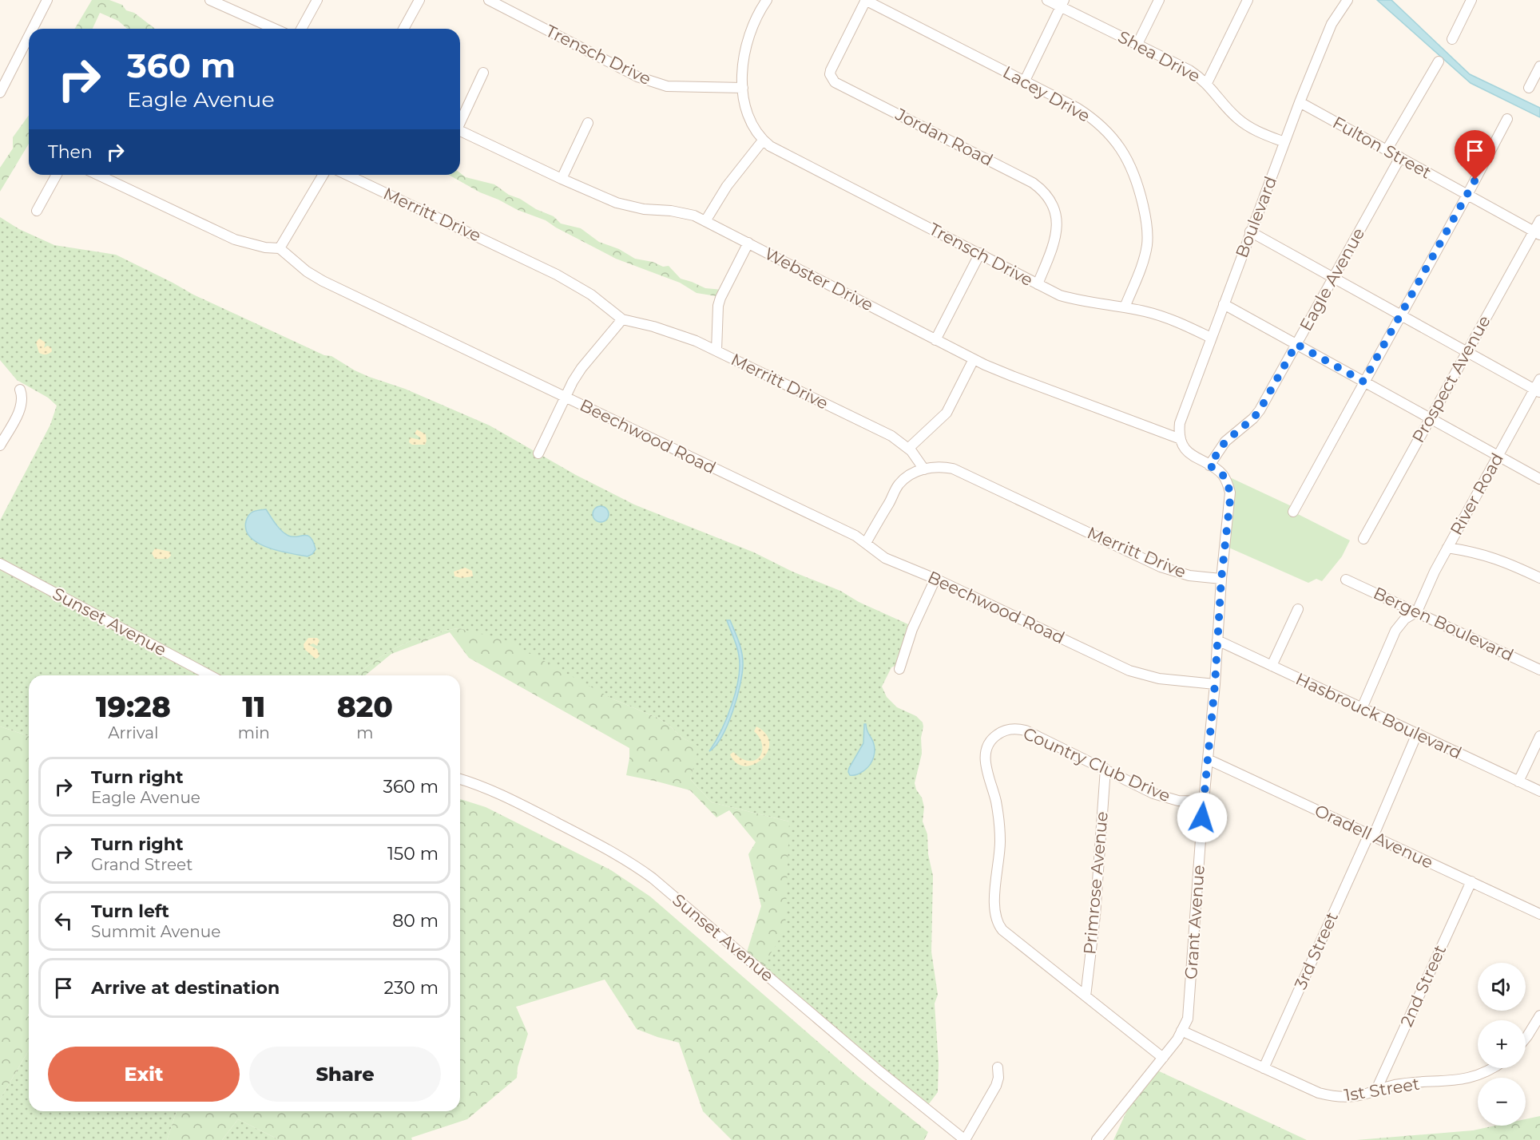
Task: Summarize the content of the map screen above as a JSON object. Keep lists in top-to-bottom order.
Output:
{
  "streets": {
    "street": [
      "Trensch Drive",
      "Shea Drive",
      "Lacey Drive",
      "Jordan Road",
      "Fulton Street",
      "Merritt Drive",
      "Boulevard",
      "Webster Drive",
      "Eagle Avenue",
      "Prospect Avenue",
      "Beechwood Road",
      "River Road",
      "Sunset Avenue",
      "Bergen Boulevard",
      "Hasbrouck Boulevard",
      "Country Club Drive",
      "Oradell Avenue",
      "Primrose Avenue",
      "Grant Avenue",
      "3rd Street",
      "2nd Street",
      "1st Street"
    ]
  },
  "crossings": [
    ["Trensch Drive", "Lacey Drive"],
    ["Trensch Drive", "Jordan Road"],
    ["Trensch Drive", "Boulevard"],
    ["Shea Drive", "Boulevard"],
    ["Lacey Drive", "Jordan Road"],
    ["Fulton Street", "Boulevard"],
    ["Fulton Street", "Eagle Avenue"],
    ["Fulton Street", "Prospect Avenue"],
    ["Merritt Drive", "Grant Avenue"],
    ["Boulevard", "Webster Drive"],
    ["Boulevard", "Grant Avenue"],
    ["Webster Drive", "Grant Avenue"],
    ["Eagle Avenue", "Grant Avenue"],
    ["Beechwood Road", "Grant Avenue"],
    ["River Road", "Bergen Boulevard"],
    ["Hasbrouck Boulevard", "Grant Avenue"],
    ["Hasbrouck Boulevard", "3rd Street"],
    ["Country Club Drive", "Primrose Avenue"],
    ["Country Club Drive", "Grant Avenue"],
    ["Oradell Avenue", "Grant Avenue"],
    ["Oradell Avenue", "3rd Street"],
    ["Oradell Avenue", "2nd Street"],
    ["Grant Avenue", "1st Street"],
    ["3rd Street", "1st Street"],
    ["2nd Street", "1st Street"]
  ],
  "page": {
    "turn": ["360 m", "Eagle Avenue"],
    "then": "Then",
    "eta": [
      "19:28",
      "Arrival",
      "11",
      "min",
      "820",
      "m"
    ],
    "list": [
      {
        "name": "Turn right",
        "note": "Eagle Avenue",
        "value": "360 m"
      },
      {
        "name": "Turn right",
        "note": "Grand Street",
        "value": "150 m"
      },
      {
        "name": "Turn left",
        "note": "Summit Avenue",
        "value": "80 m"
      },
      {
        "name": "Arrive at destination",
        "value": "230 m"
      }
    ],
    "map_buttons": ["+", "−"],
    "buttons": ["Exit", "Share"]
  }
}
